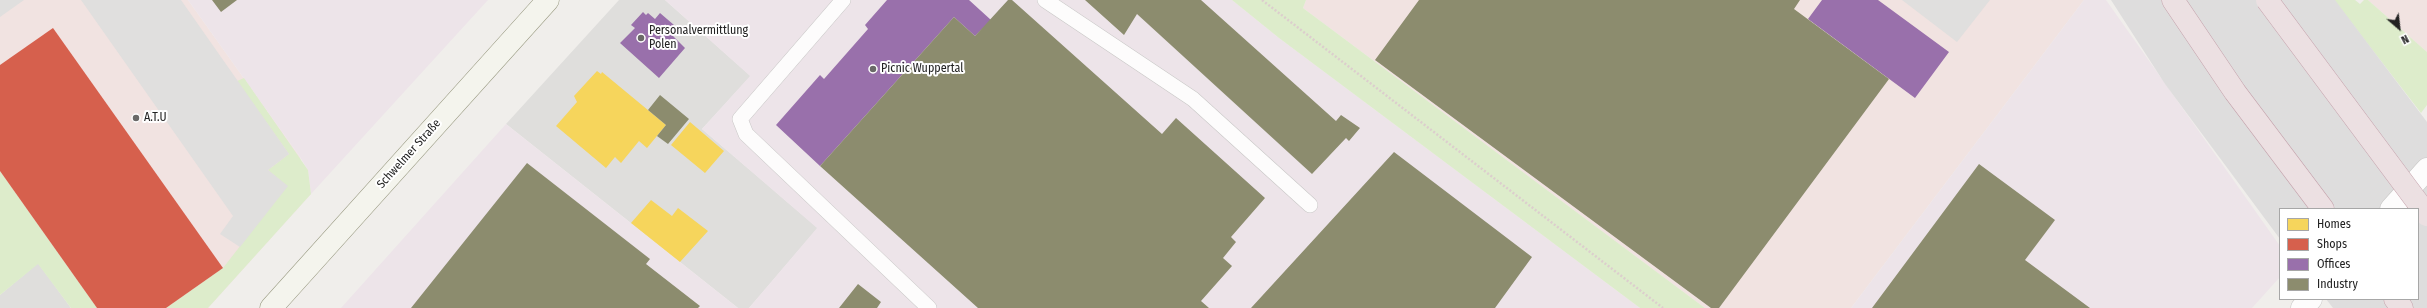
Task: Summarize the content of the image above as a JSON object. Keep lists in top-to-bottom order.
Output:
{
  "streets": {
    "main road": ["Schwelmer Straße"]
  },
  "places": ["Personalvermittlung Polen", "Picnic Wuppertal", "A.T.U"],
  "legend": [
    "Homes",
    "Shops",
    "Offices",
    "Industry"
  ],
  "north": "bottom right"
}
